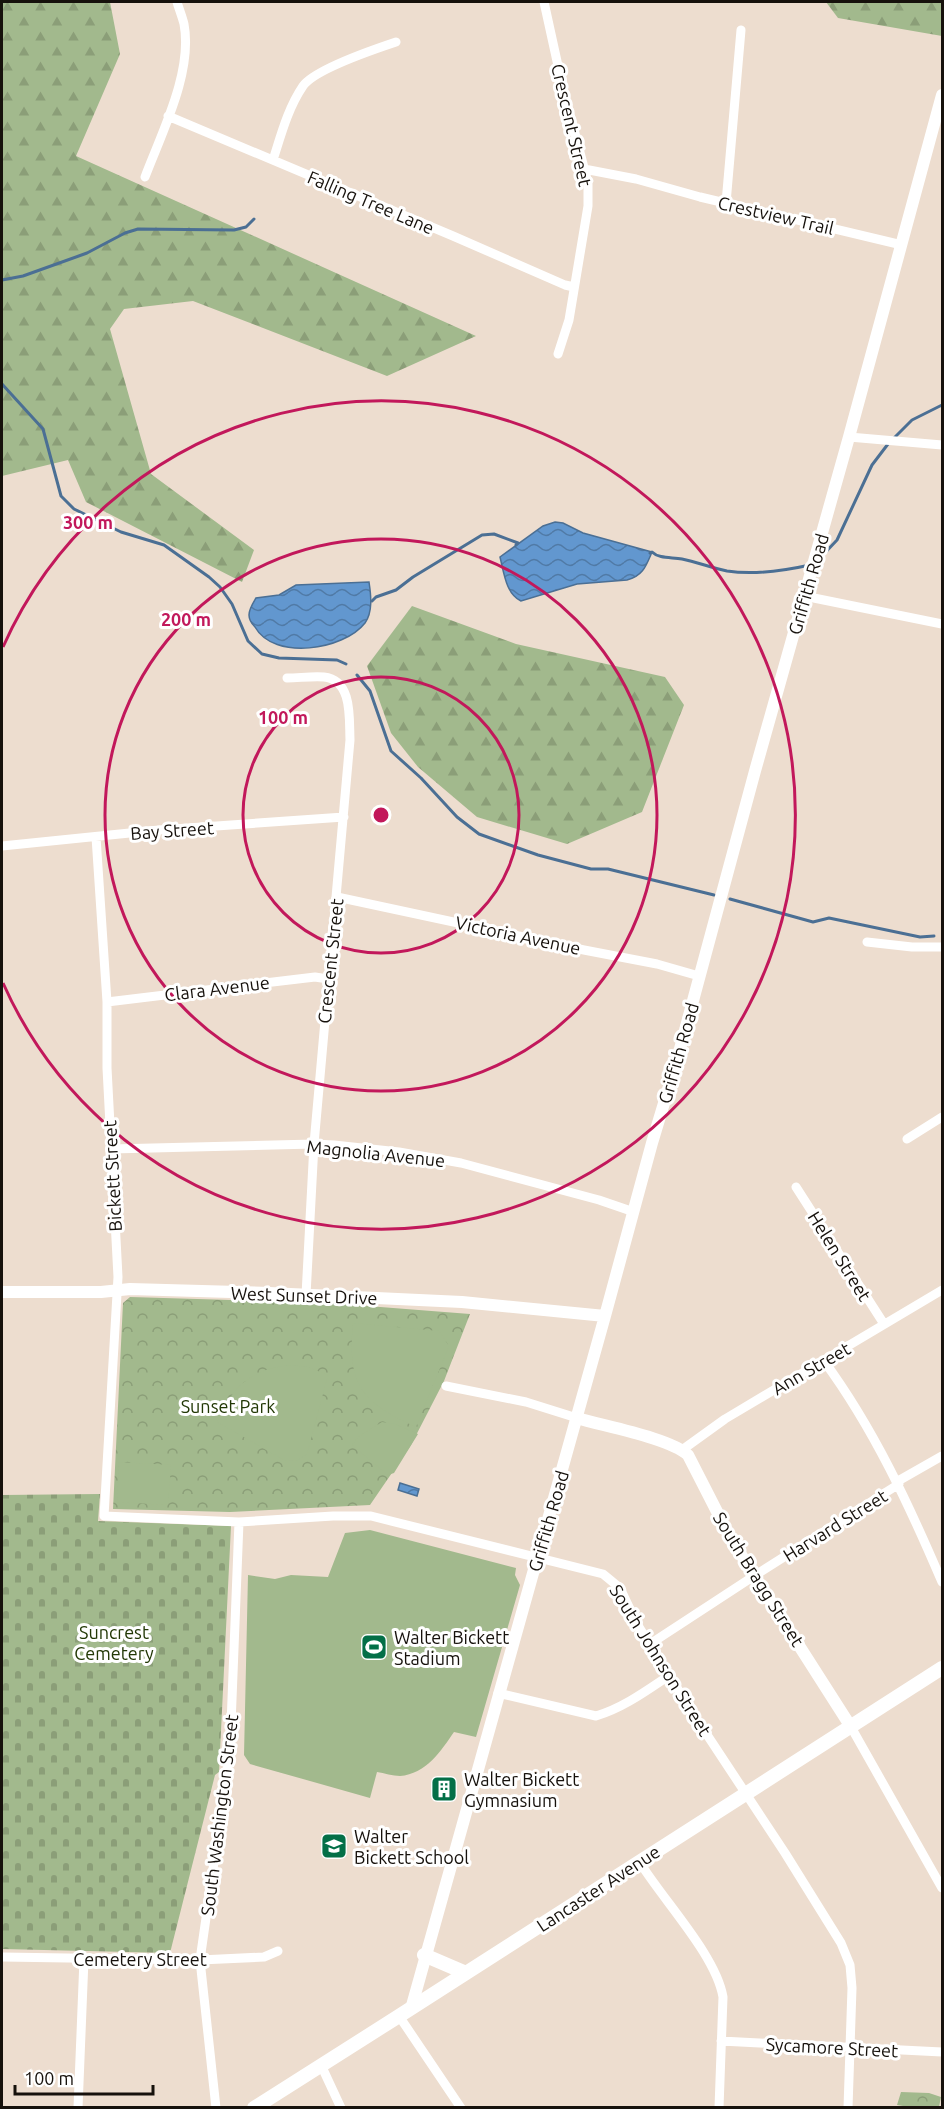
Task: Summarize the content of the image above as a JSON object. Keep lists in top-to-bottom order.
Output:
{
  "streets": {
    "main road": ["Lancaster Avenue"],
    "street": [
      "Crescent Street",
      "Falling Tree Lane",
      "Crestview Trail",
      "Griffith Road",
      "Bay Street",
      "Victoria Avenue",
      "Clara Avenue",
      "Magnolia Avenue",
      "Bickett Street",
      "Helen Street",
      "West Sunset Drive",
      "Ann Street",
      "Harvard Street",
      "South Bragg Street",
      "South Johnson Street",
      "South Washington Street",
      "Cemetery Street",
      "Sycamore Street"
    ]
  },
  "crossings": [
    ["Crescent Street", "Falling Tree Lane"],
    ["Crescent Street", "Crestview Trail"],
    ["Crescent Street", "Bay Street"],
    ["Crescent Street", "Victoria Avenue"],
    ["Crescent Street", "Clara Avenue"],
    ["Crescent Street", "Magnolia Avenue"],
    ["Crescent Street", "West Sunset Drive"],
    ["Crestview Trail", "Griffith Road"],
    ["Griffith Road", "Victoria Avenue"],
    ["Griffith Road", "Magnolia Avenue"],
    ["Griffith Road", "West Sunset Drive"],
    ["Griffith Road", "South Johnson Street"],
    ["Griffith Road", "Lancaster Avenue"],
    ["Bay Street", "Bickett Street"],
    ["Clara Avenue", "Bickett Street"],
    ["Magnolia Avenue", "Bickett Street"],
    ["Bickett Street", "West Sunset Drive"],
    ["Bickett Street", "South Johnson Street"],
    ["Helen Street", "Ann Street"],
    ["Ann Street", "South Bragg Street"],
    ["Harvard Street", "South Bragg Street"],
    ["Harvard Street", "South Johnson Street"],
    ["South Bragg Street", "Lancaster Avenue"],
    ["South Johnson Street", "South Washington Street"],
    ["South Johnson Street", "Lancaster Avenue"],
    ["South Johnson Street", "Sycamore Street"],
    ["South Washington Street", "Cemetery Street"]
  ],
  "parks": ["Sunset Park", "Suncrest Cemetery"],
  "places": {
    "sports": ["Walter Bickett Stadium"],
    "building": ["Walter Bickett Gymnasium"],
    "school or university": ["Walter Bickett School"]
  },
  "scale_bar": "100 m",
  "rings": ["300 m", "200 m", "100 m"]
}
